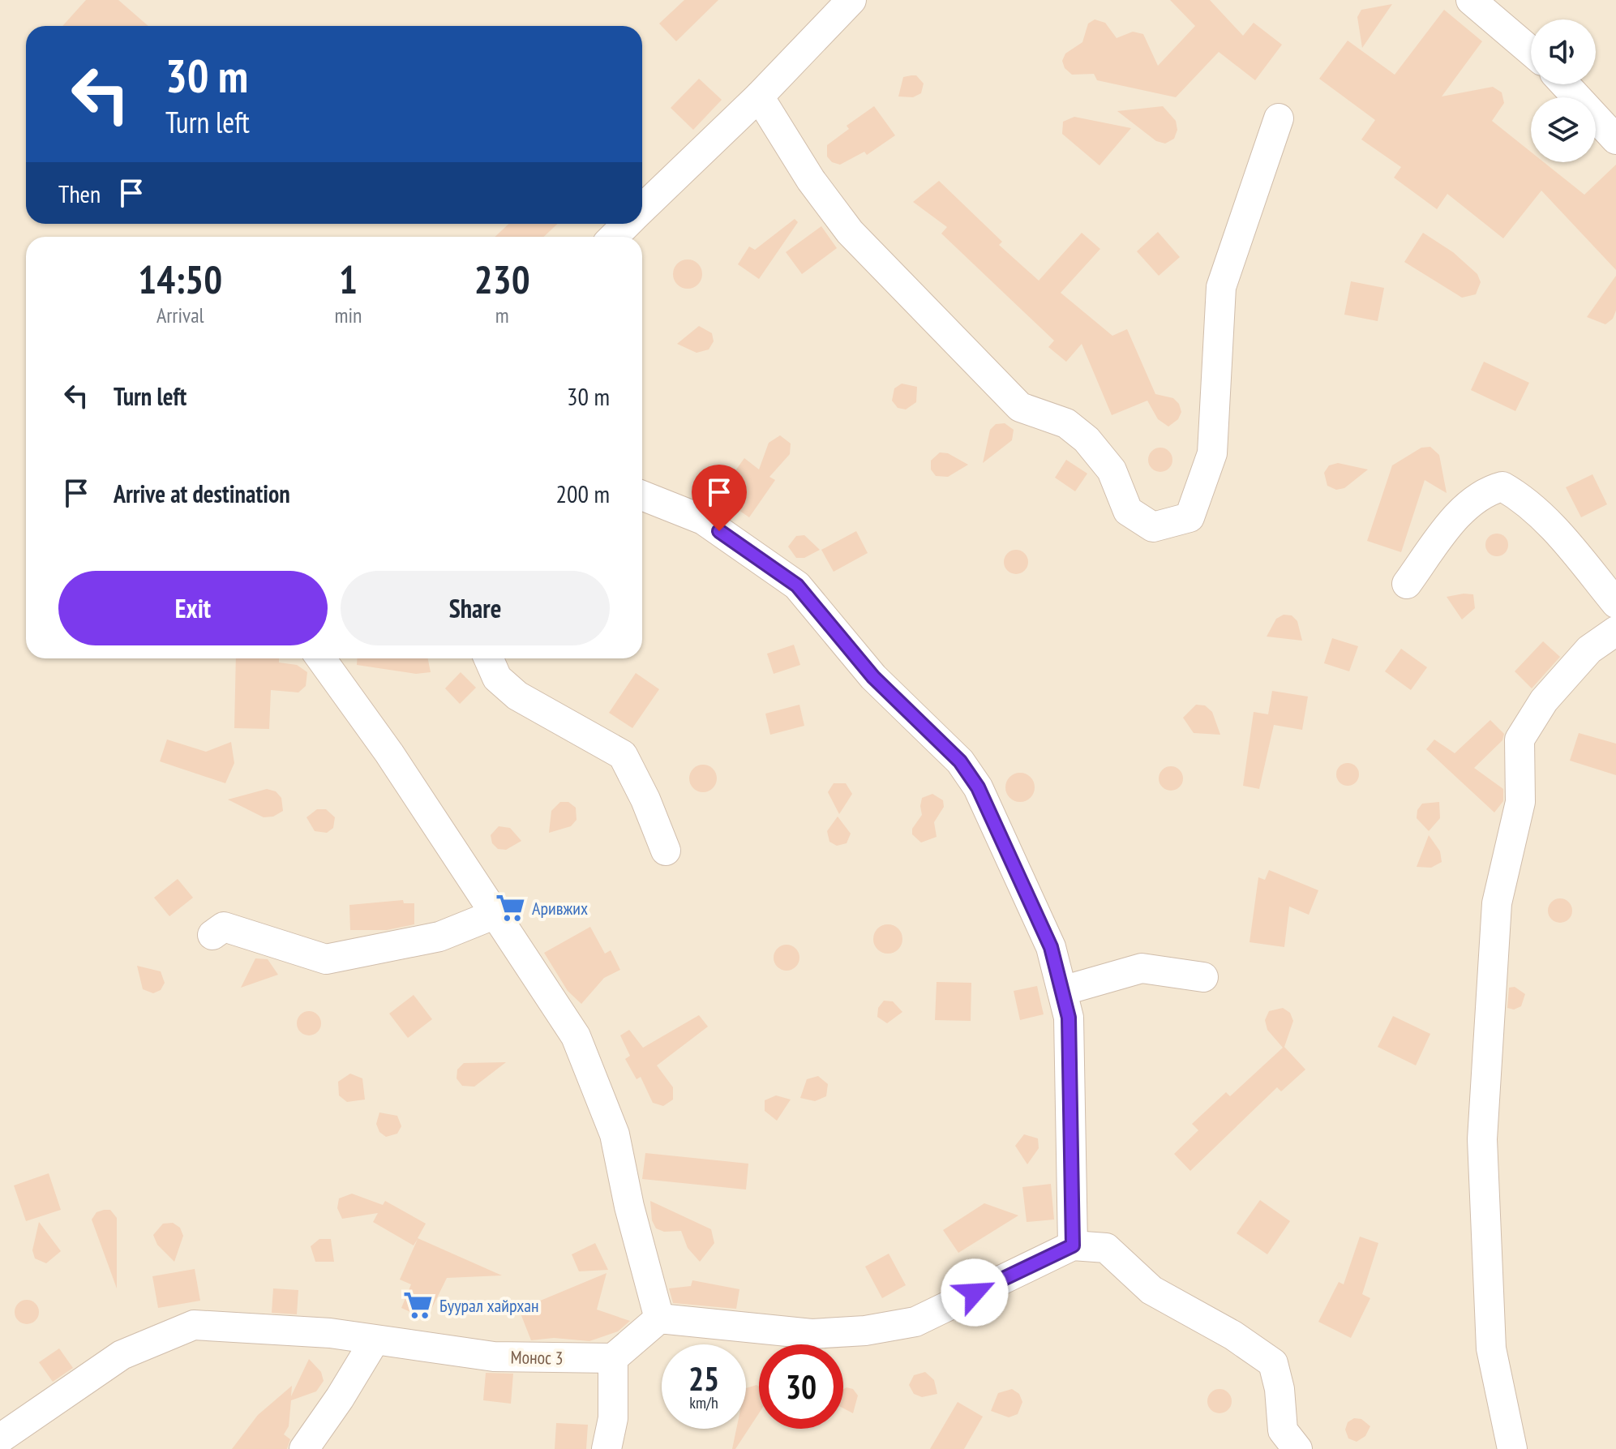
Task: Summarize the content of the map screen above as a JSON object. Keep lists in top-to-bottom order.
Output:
{
  "streets": {
    "street": ["Монос 3"]
  },
  "places": {
    "supermarket": ["Аривжих", "Буурал хайрхан"]
  },
  "page": {
    "turn": ["30 m", "Turn left"],
    "then": "Then",
    "eta": [
      "14:50",
      "Arrival",
      "1",
      "min",
      "230",
      "m"
    ],
    "list": [
      {
        "name": "Turn left",
        "value": "30 m"
      },
      {
        "name": "Arrive at destination",
        "value": "200 m"
      }
    ],
    "buttons": ["Exit", "Share"],
    "speed": "25 km/h",
    "limit": "30"
  }
}
